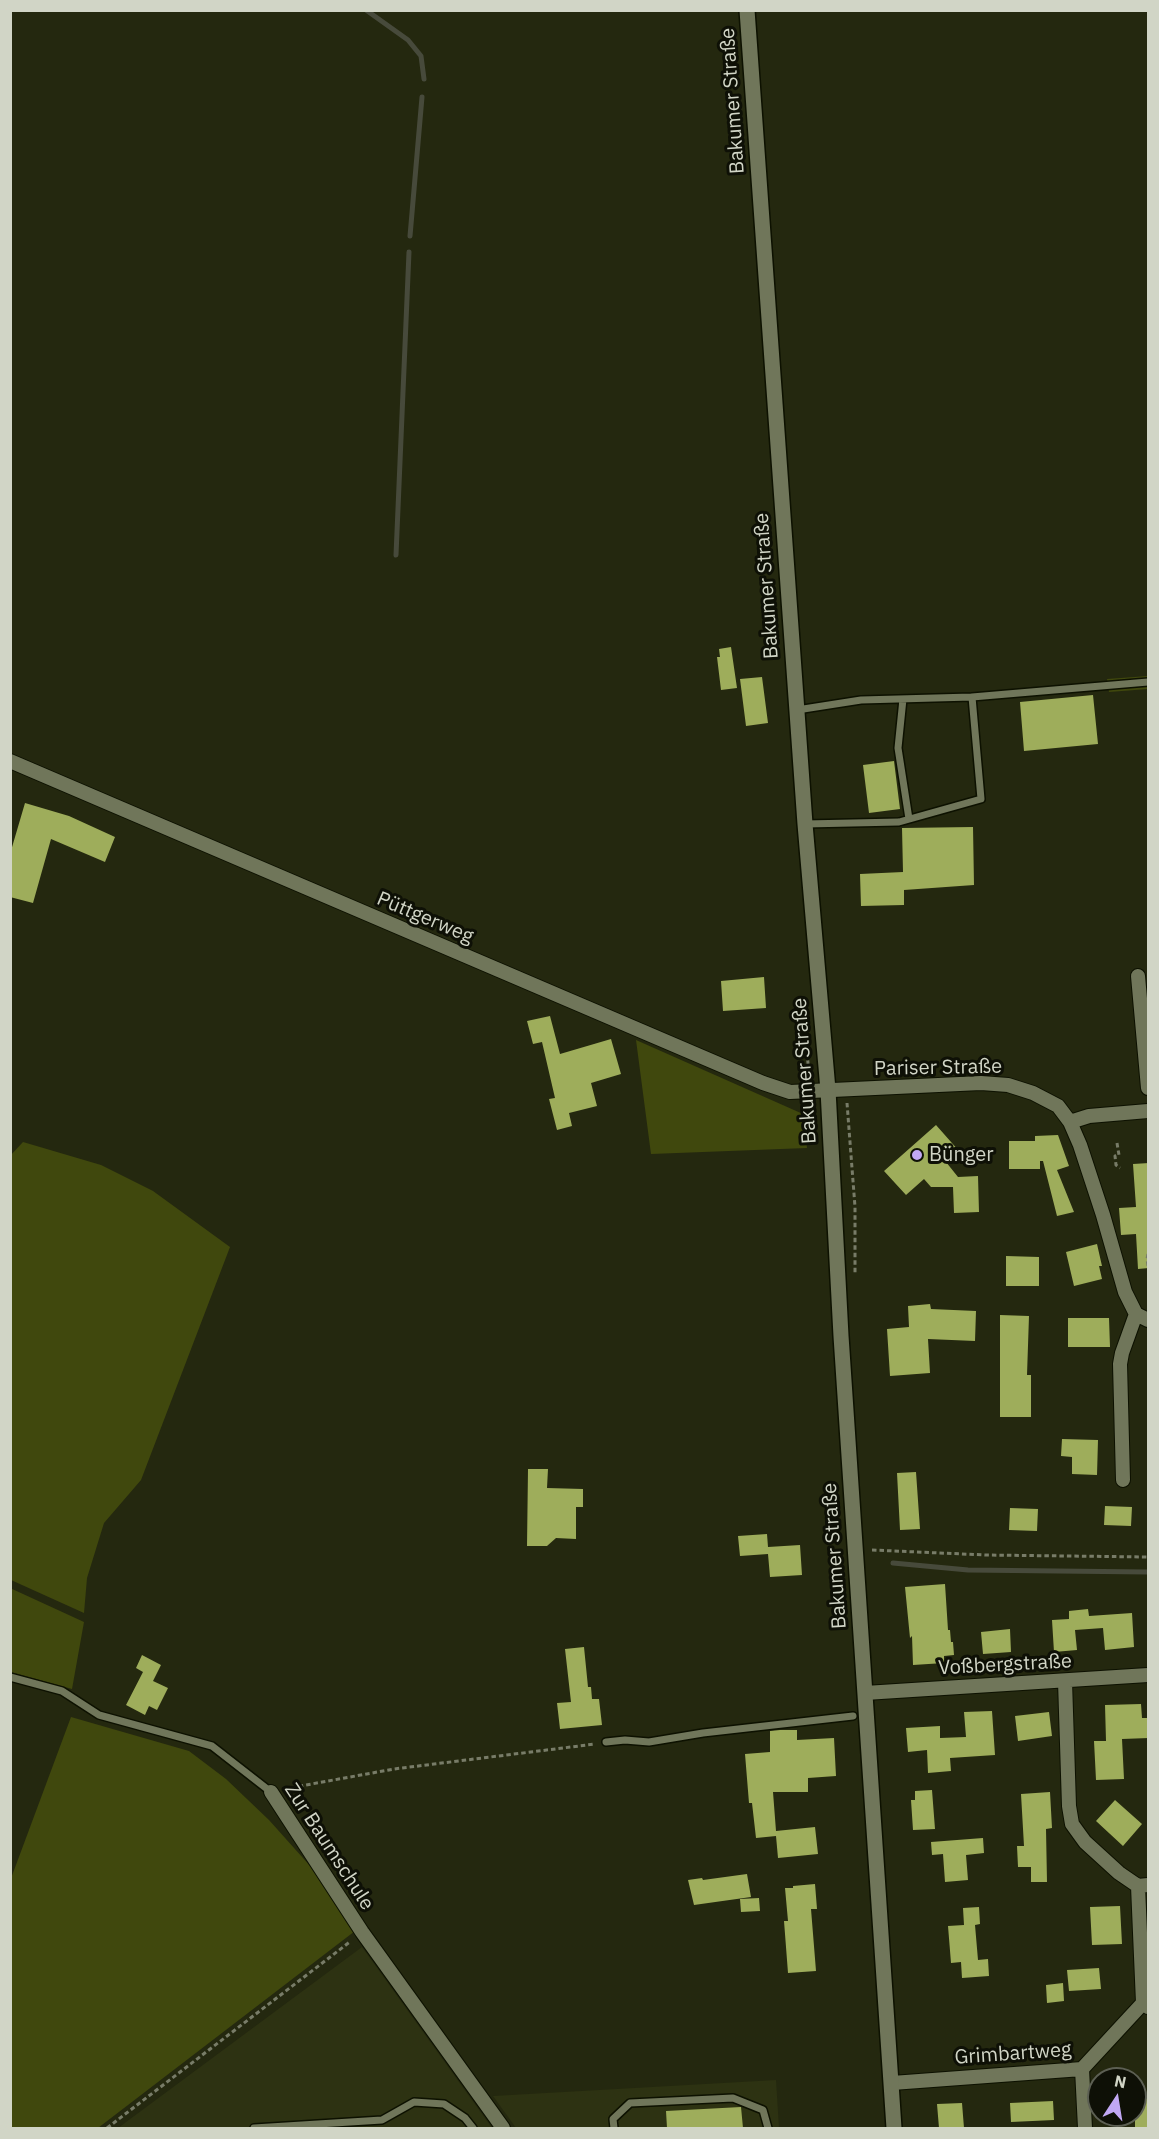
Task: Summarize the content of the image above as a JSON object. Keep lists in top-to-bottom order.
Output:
{
  "streets": {
    "main road": ["Bakumer Straße"],
    "street": [
      "Püttgerweg",
      "Pariser Straße",
      "Voßbergstraße",
      "Zur Baumschule",
      "Grimbartweg"
    ]
  },
  "crossings": [
    ["Bakumer Straße", "Püttgerweg"],
    ["Bakumer Straße", "Pariser Straße"],
    ["Bakumer Straße", "Voßbergstraße"],
    ["Bakumer Straße", "Grimbartweg"],
    ["Püttgerweg", "Pariser Straße"]
  ],
  "places": ["Bünger"],
  "north": "top"
}
